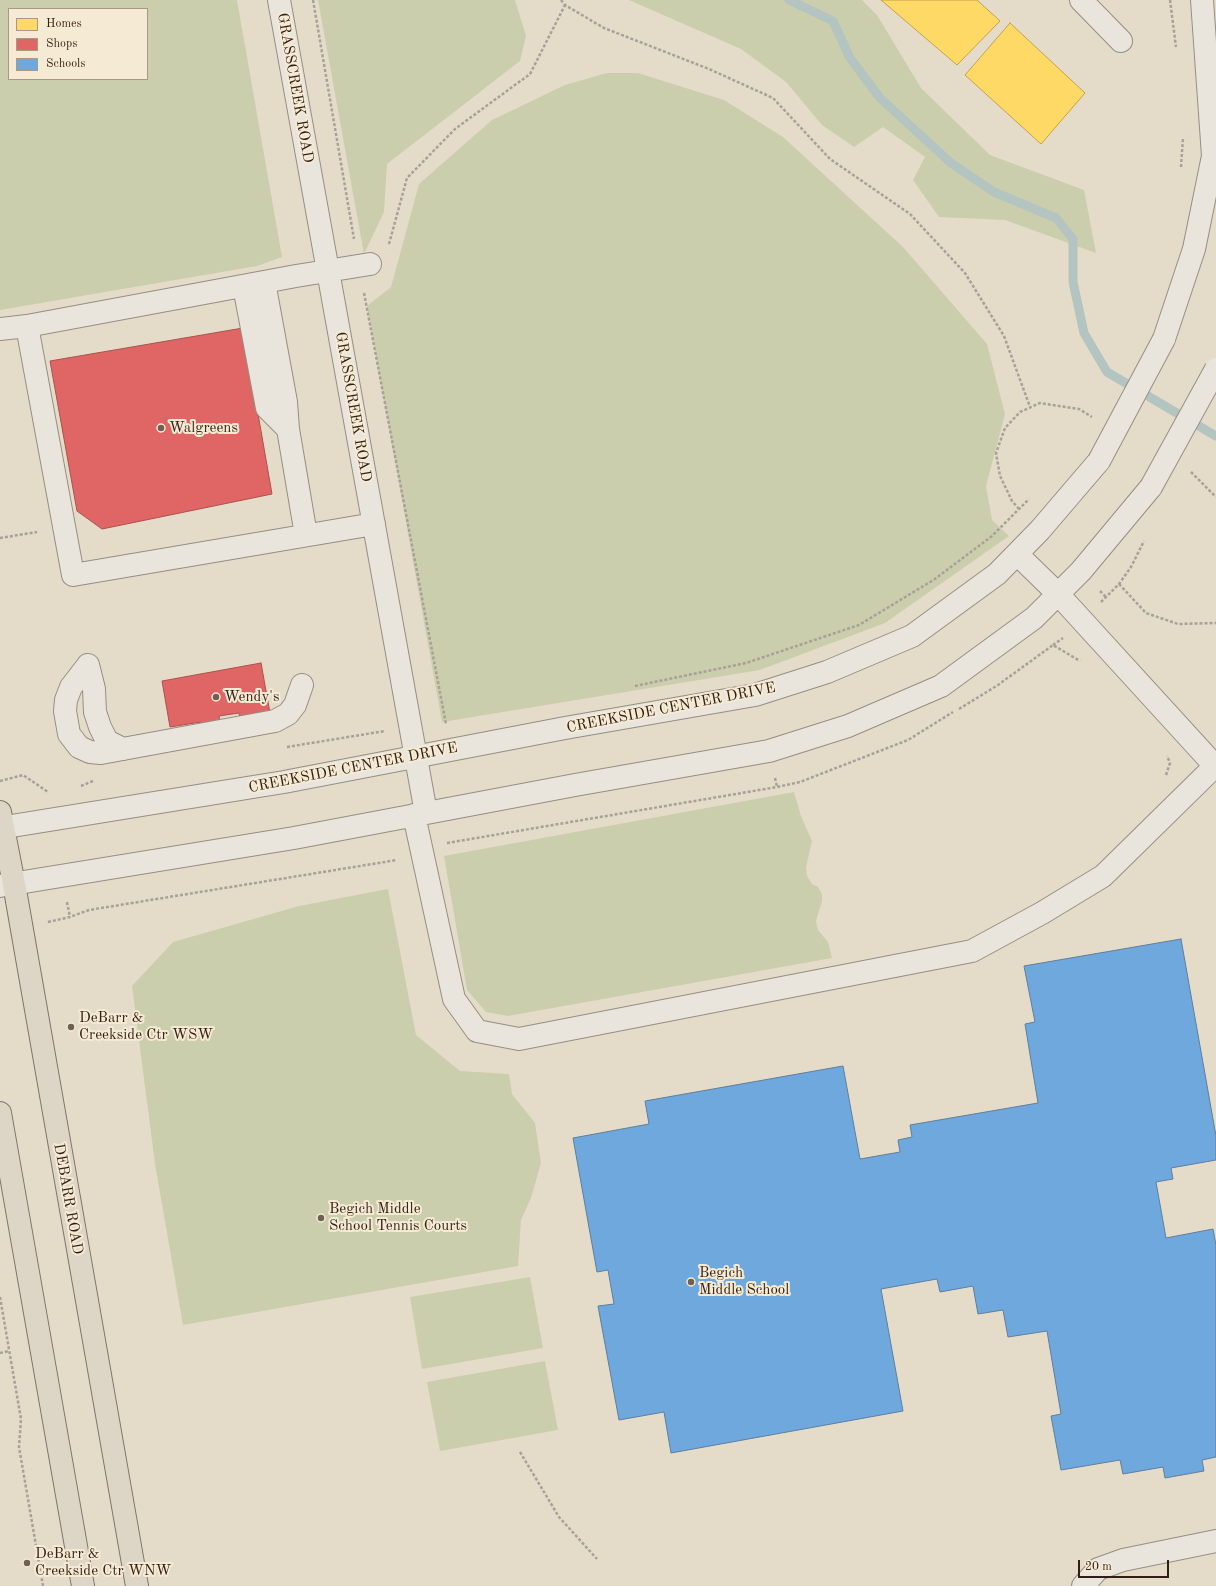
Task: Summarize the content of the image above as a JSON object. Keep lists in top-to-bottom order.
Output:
{
  "streets": {
    "main road": ["DEBARR ROAD"],
    "street": ["GRASSCREEK ROAD", "CREEKSIDE CENTER DRIVE"]
  },
  "crossings": [
    ["GRASSCREEK ROAD", "CREEKSIDE CENTER DRIVE"],
    ["CREEKSIDE CENTER DRIVE", "DEBARR ROAD"]
  ],
  "places": [
    "Walgreens",
    "Wendy's",
    "DeBarr & Creekside Ctr WSW",
    "Begich Middle School Tennis Courts",
    "Begich Middle School",
    "DeBarr & Creekside Ctr WNW"
  ],
  "legend": ["Homes", "Shops", "Schools"],
  "scale_bar": "20 m"
}
